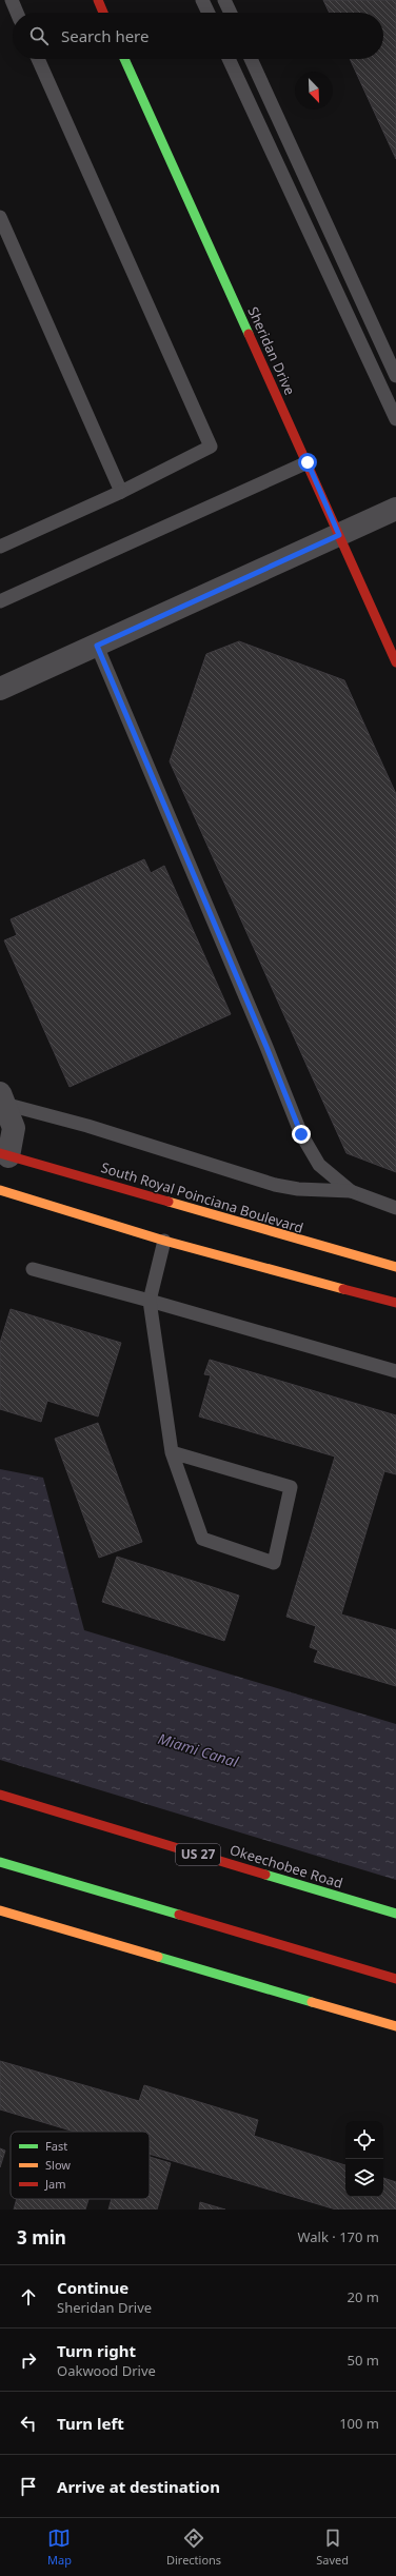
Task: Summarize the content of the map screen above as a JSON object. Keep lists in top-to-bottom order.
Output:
{
  "streets": {
    "main road": [
      "Sheridan Drive",
      "South Royal Poinciana Boulevard",
      "US 27",
      "Okeechobee Road"
    ]
  },
  "water": ["Miami Canal"],
  "legend": ["Fast", "Slow", "Jam"],
  "north": "bottom right",
  "page": {
    "search": "Search here",
    "heading": ["3 min", "Walk · 170 m"],
    "list": [
      ["Continue", "Sheridan Drive", "20 m"],
      ["Turn right", "Oakwood Drive", "50 m"],
      ["Turn left", "100 m"],
      "Arrive at destination"
    ],
    "nav": ["Map", "Directions", "Saved"]
  }
}
